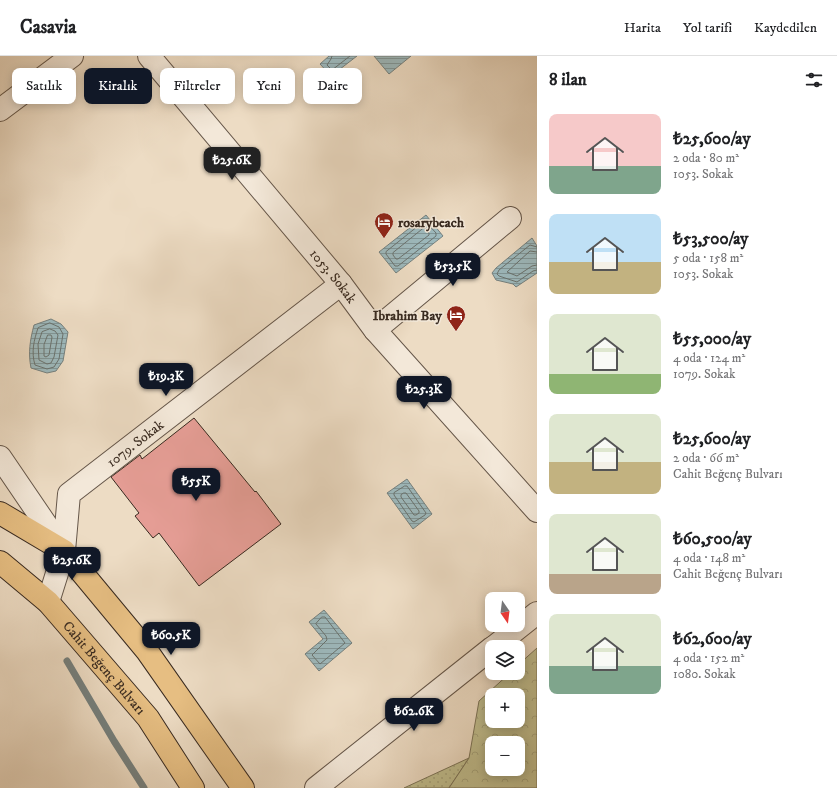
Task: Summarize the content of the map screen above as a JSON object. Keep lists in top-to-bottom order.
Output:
{
  "streets": {
    "main road": ["Cahit Beğenç Bulvarı"],
    "street": ["1053. Sokak", "1079. Sokak"]
  },
  "crossings": [
    ["1053. Sokak", "1079. Sokak"],
    ["1079. Sokak", "Cahit Beğenç Bulvarı"]
  ],
  "places": {
    "hotel": ["rosarybeach", "Ibrahim Bay"]
  },
  "north": "bottom",
  "page": {
    "header": "Casavia",
    "nav": ["Harita", "Yol tarifi", "Kaydedilen"],
    "heading": "8 ilan",
    "chip": [
      "Satılık",
      "Kiralık",
      "Filtreler",
      "Yeni",
      "Daire"
    ],
    "list": [
      {
        "name": "₺25,600/ay",
        "note": "2 oda · 80 m² · 1053. Sokak"
      },
      {
        "name": "₺53,500/ay",
        "note": "5 oda · 158 m² · 1053. Sokak"
      },
      {
        "name": "₺55,000/ay",
        "note": "4 oda · 124 m² · 1079. Sokak"
      },
      {
        "name": "₺25,600/ay",
        "note": "2 oda · 66 m² · Cahit Beğenç Bulvarı"
      },
      {
        "name": "₺60,500/ay",
        "note": "4 oda · 148 m² · Cahit Beğenç Bulvarı"
      },
      {
        "name": "₺62,600/ay",
        "note": "4 oda · 152 m² · 1080. Sokak"
      }
    ],
    "price": [
      "₺25.6K",
      "₺53.5K",
      "₺19.3K",
      "₺25.3K",
      "₺55K",
      "₺25.6K",
      "₺60.5K",
      "₺62.6K"
    ],
    "map_buttons": ["+", "−"]
  }
}
